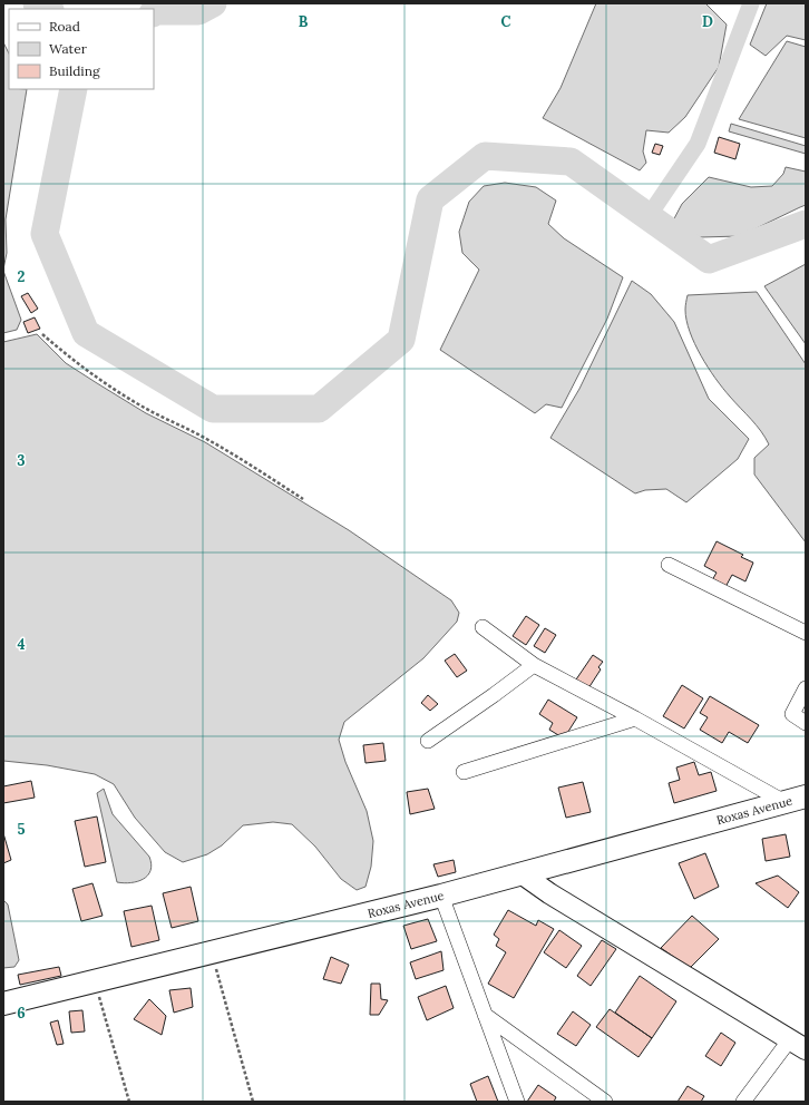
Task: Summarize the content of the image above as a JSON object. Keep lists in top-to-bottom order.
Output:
{
  "streets": {
    "main road": ["Roxas Avenue"]
  },
  "legend": ["Road", "Water", "Building"],
  "grid": {
    "columns": ["B", "C", "D"],
    "rows": [
      "2",
      "3",
      "4",
      "5",
      "6"
    ]
  }
}
